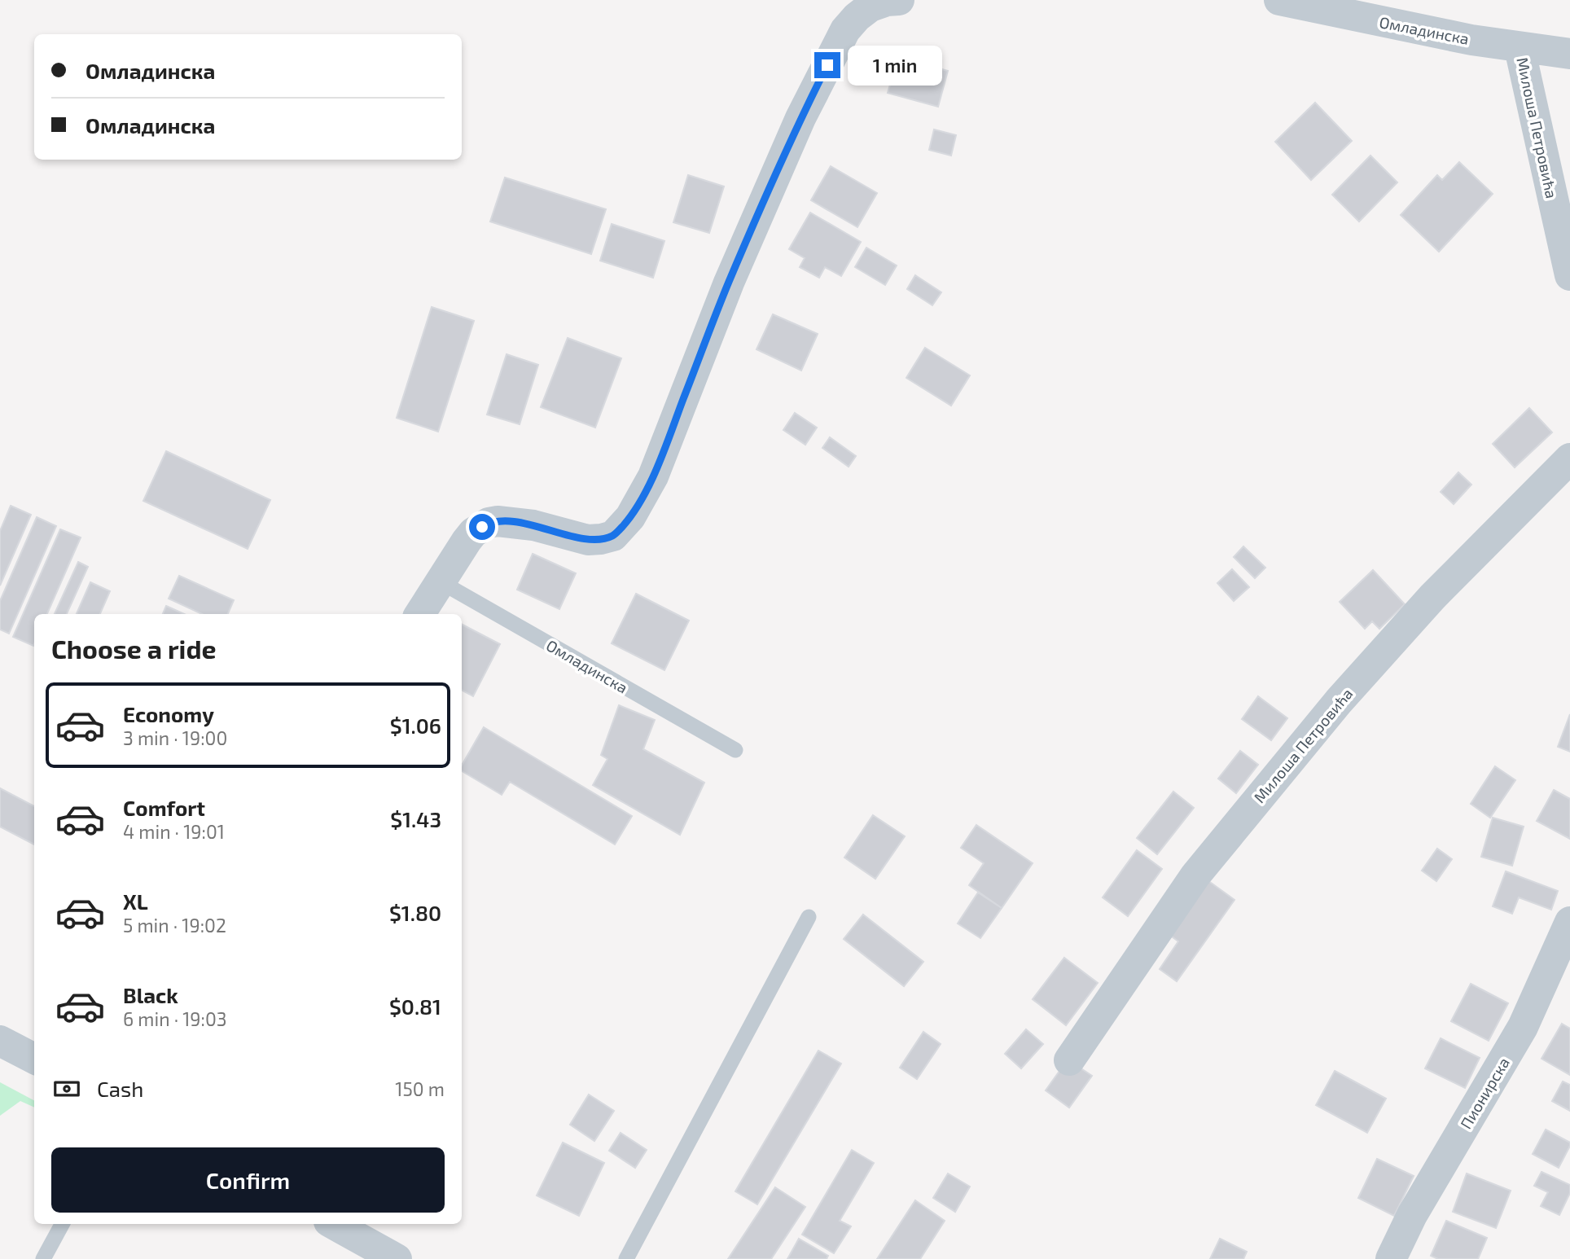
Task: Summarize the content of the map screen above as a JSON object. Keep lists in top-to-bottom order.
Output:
{
  "streets": {
    "street": ["Омладинска", "Милоша Петровића", "Пионирска"]
  },
  "crossings": [
    ["Омладинска", "Милоша Петровића"]
  ],
  "page": {
    "banner": ["Омладинска", "Омладинска"],
    "bubble": "1 min",
    "heading": "Choose a ride",
    "list": [
      {
        "name": "Economy",
        "note": "3 min · 19:00",
        "value": "$1.06"
      },
      {
        "name": "Comfort",
        "note": "4 min · 19:01",
        "value": "$1.43"
      },
      {
        "name": "XL",
        "note": "5 min · 19:02",
        "value": "$1.80"
      },
      {
        "name": "Black",
        "note": "6 min · 19:03",
        "value": "$0.81"
      }
    ],
    "pay": ["Cash", "150 m"],
    "buttons": "Confirm"
  }
}
